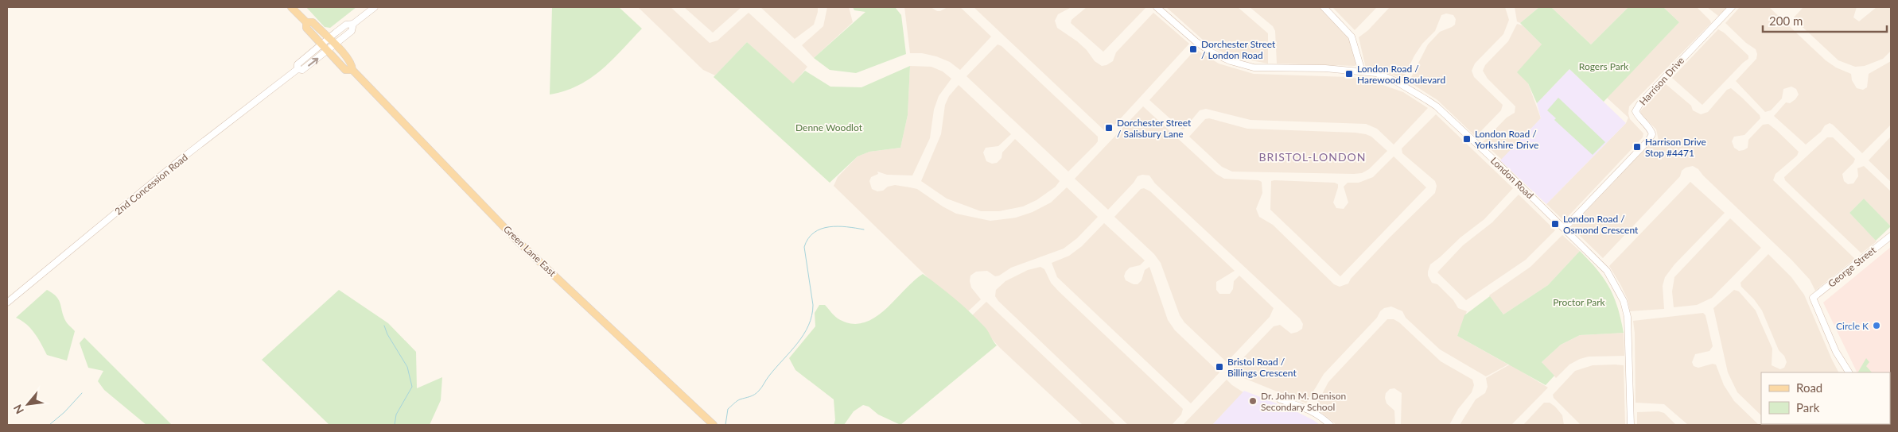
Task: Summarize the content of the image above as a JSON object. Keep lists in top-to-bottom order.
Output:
{
  "streets": {
    "main road": ["Green Lane East"],
    "street": [
      "Harrison Drive",
      "London Road",
      "2nd Concession Road",
      "George Street"
    ]
  },
  "crossings": [
    ["Harrison Drive", "London Road"],
    ["2nd Concession Road", "Green Lane East"]
  ],
  "districts": ["BRISTOL-LONDON"],
  "parks": ["Rogers Park", "Denne Woodlot", "Proctor Park"],
  "places": {
    "transit": [
      "Dorchester Street / London Road",
      "London Road / Harewood Boulevard",
      "Dorchester Street / Salisbury Lane",
      "London Road / Yorkshire Drive",
      "Harrison Drive Stop #4471",
      "London Road / Osmond Crescent",
      "Bristol Road / Billings Crescent"
    ],
    "other": ["Circle K", "Dr. John M. Denison Secondary School"]
  },
  "legend": ["Road", "Park"],
  "scale_bar": "200 m",
  "north": "bottom left"
}
